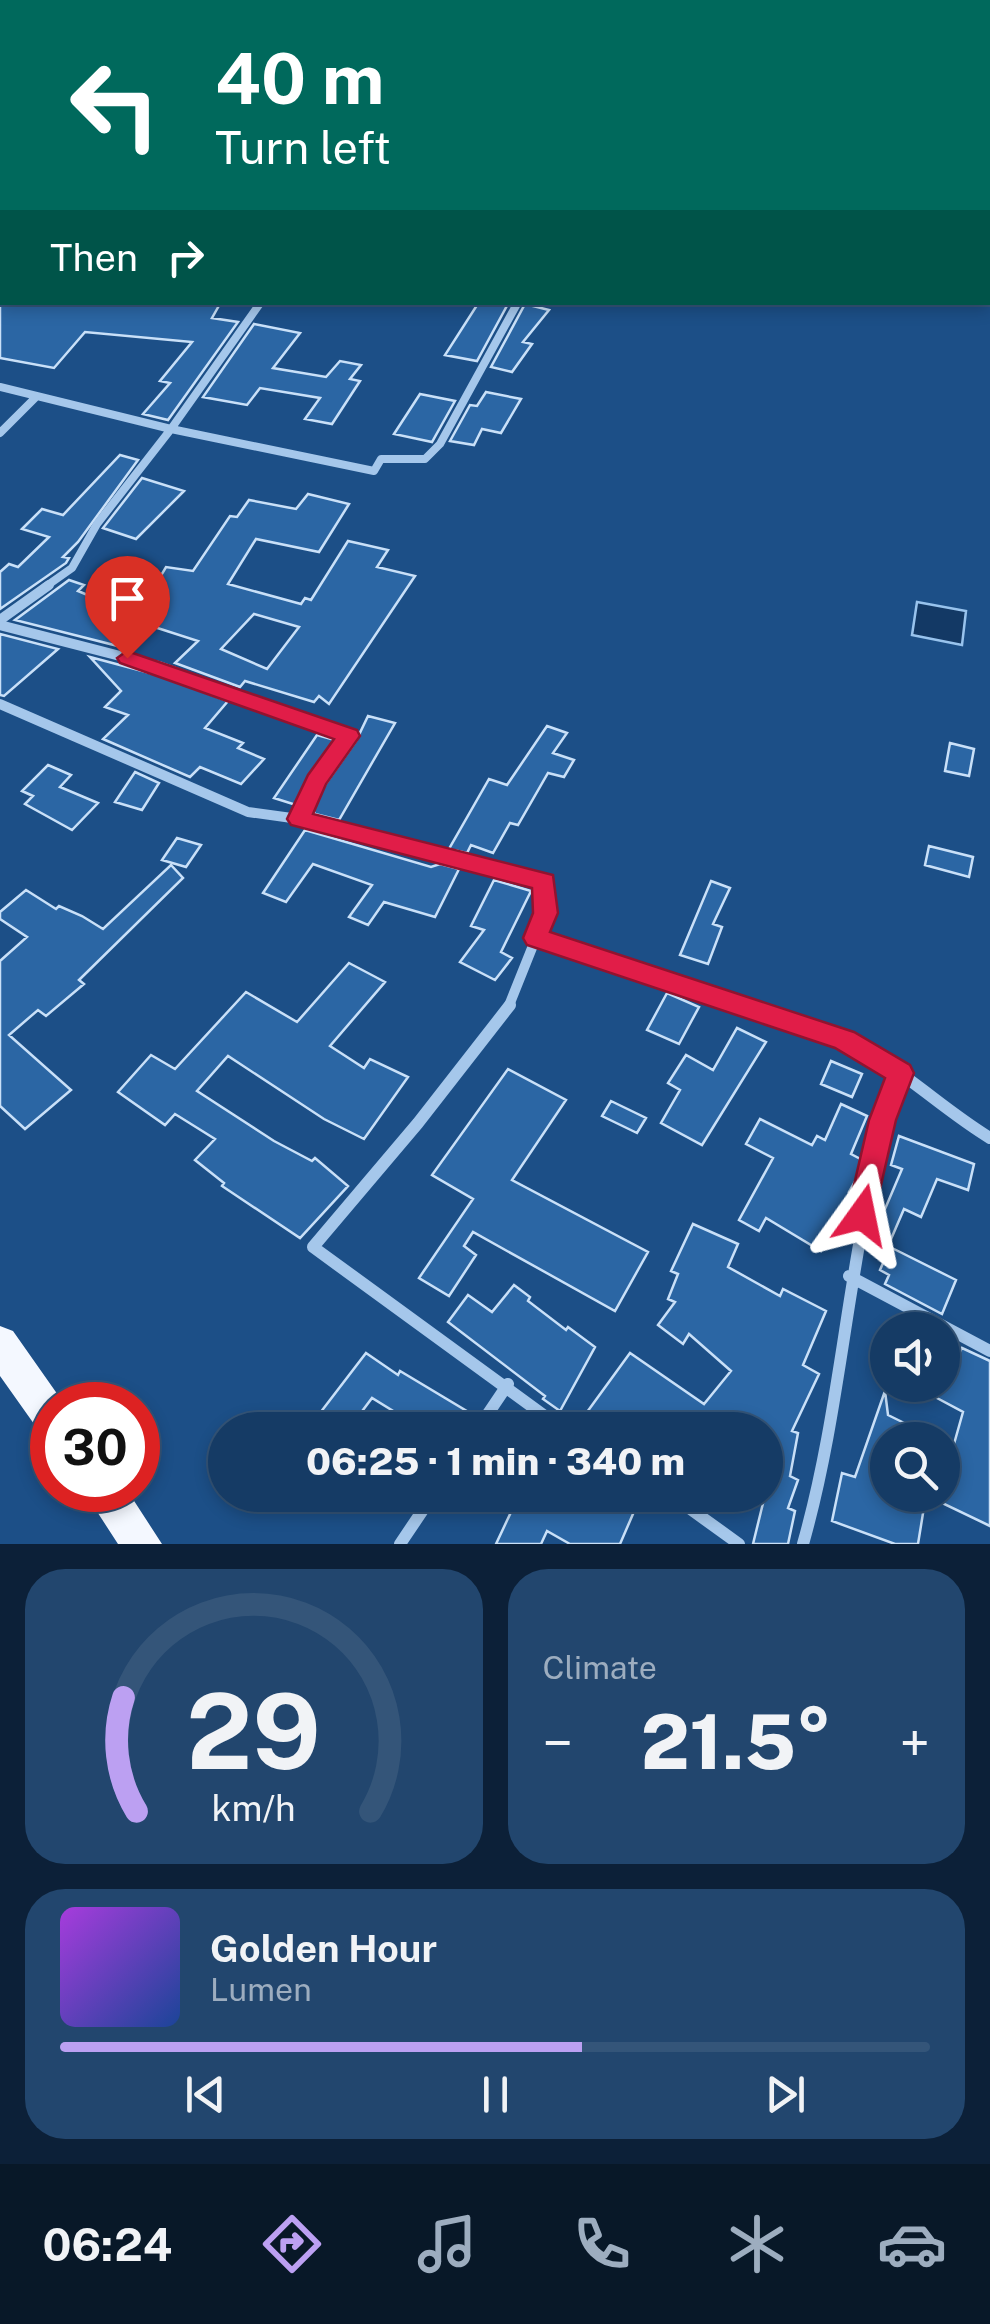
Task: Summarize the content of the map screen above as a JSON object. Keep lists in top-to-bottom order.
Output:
{
  "page": {
    "turn": ["40 m", "Turn left"],
    "then": "Then",
    "limit": "30",
    "trip": "06:25 · 1 min · 340 m",
    "tile": "Climate",
    "heat": ["−", "21.5°", "+"],
    "song": ["Golden Hour", "Lumen"],
    "tabs": "06:24",
    "gauge": ["29", "km/h"]
  }
}
